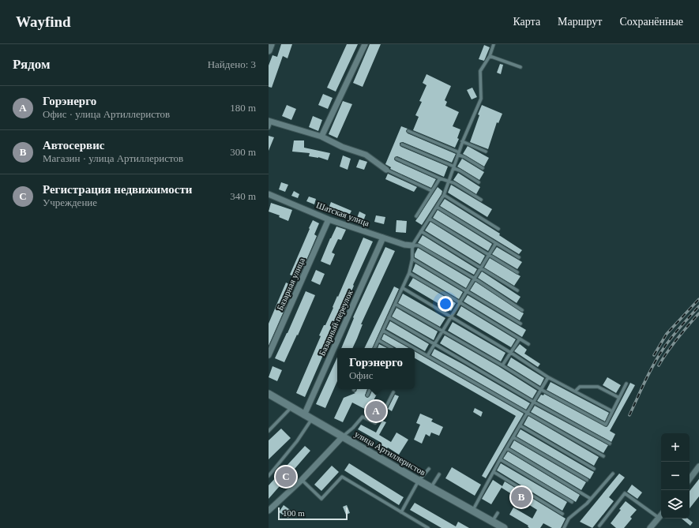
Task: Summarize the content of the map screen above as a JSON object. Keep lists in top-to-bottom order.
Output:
{
  "streets": {
    "street": [
      "Шатская улица",
      "Базарная улица",
      "Базарный переулок",
      "улица Артиллеристов"
    ]
  },
  "crossings": [
    ["Шатская улица", "Базарная улица"],
    ["Шатская улица", "Базарный переулок"],
    ["Базарный переулок", "улица Артиллеристов"]
  ],
  "scale_bar": "100 m",
  "page": {
    "header": "Wayfind",
    "nav": ["Карта", "Маршрут", "Сохранённые"],
    "heading": ["Рядом", "Найдено: 3"],
    "list": [
      {
        "mark": "A",
        "name": "Горэнерго",
        "note": "Офис · улица Артиллеристов",
        "value": "180 m"
      },
      {
        "mark": "B",
        "name": "Автосервис",
        "note": "Магазин · улица Артиллеристов",
        "value": "300 m"
      },
      {
        "mark": "C",
        "name": "Регистрация недвижимости",
        "note": "Учреждение",
        "value": "340 m"
      }
    ],
    "popup": ["Горэнерго", "Офис"],
    "pins": ["A", "C", "B"],
    "map_buttons": ["+", "−"],
    "scale": "100 m"
  }
}
